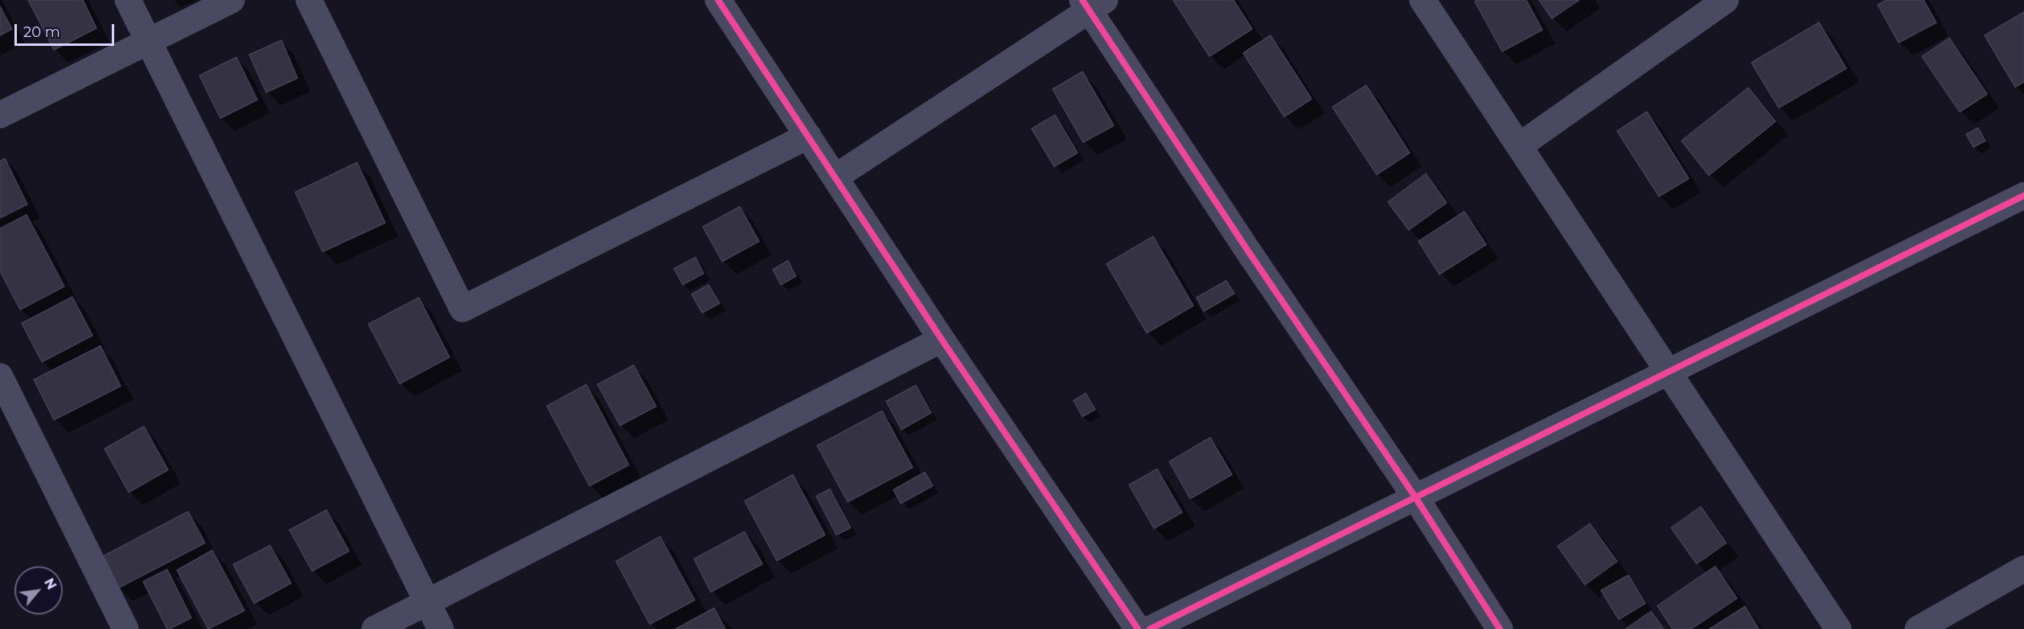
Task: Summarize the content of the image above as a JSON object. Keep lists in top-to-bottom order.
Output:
{
  "scale_bar": "20 m",
  "north": "top right"
}
